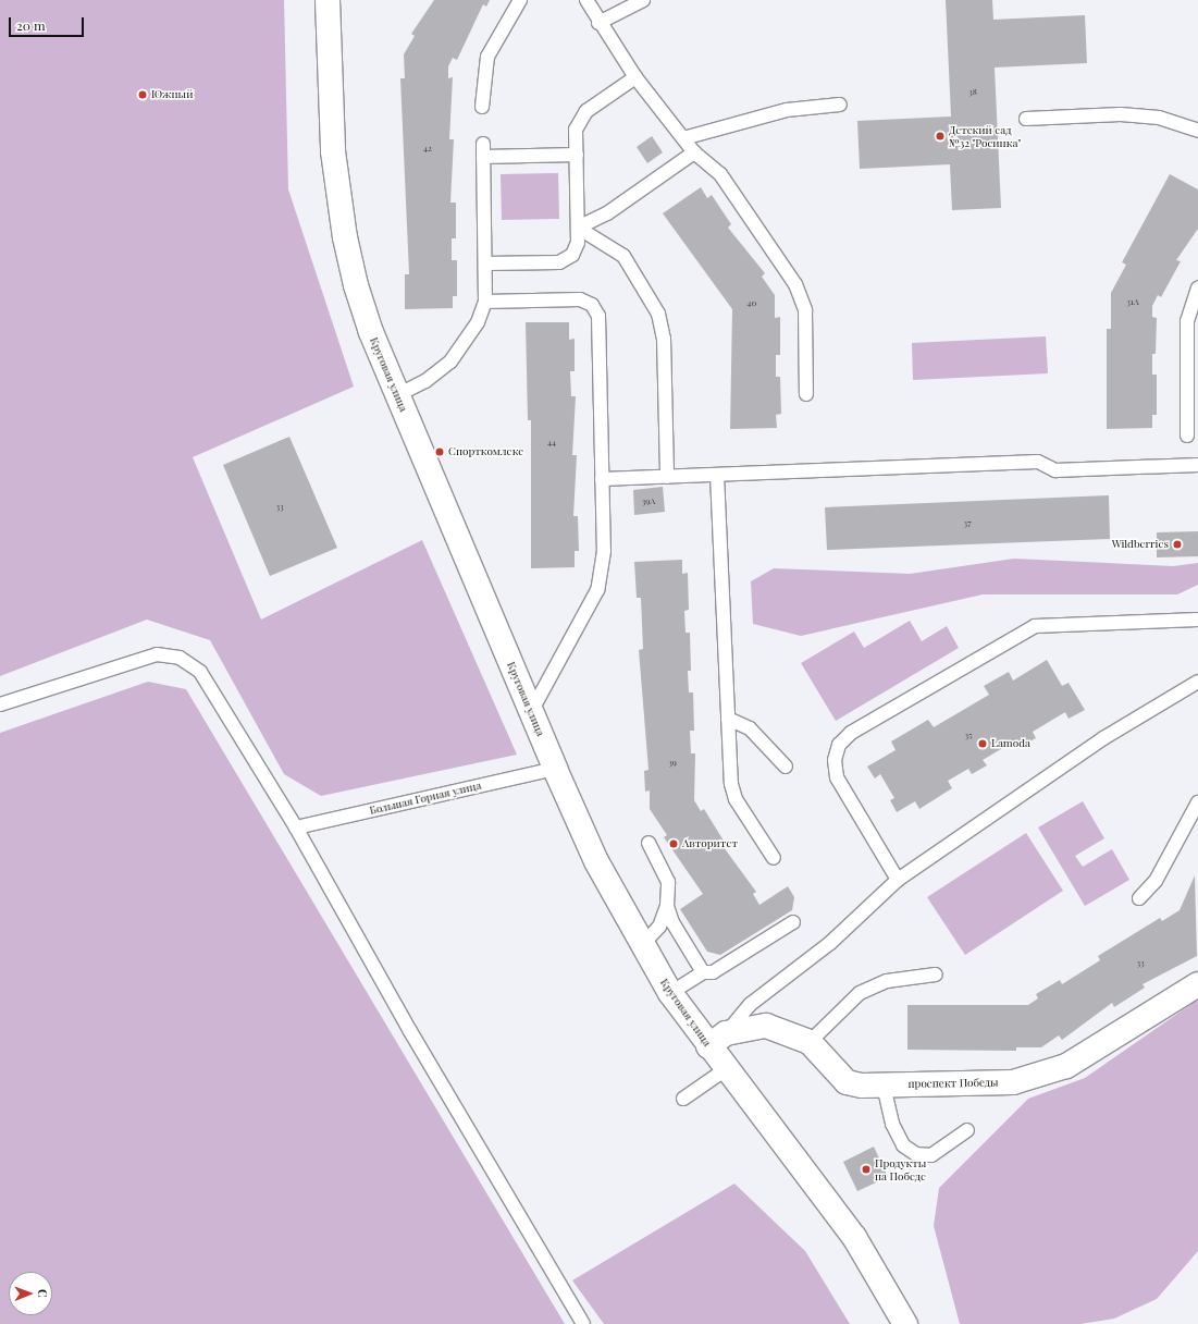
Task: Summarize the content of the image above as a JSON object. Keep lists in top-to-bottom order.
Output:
{
  "streets": {
    "street": ["Круговая улица", "проспект Победы"],
    "lane": ["Большая Горная улица"]
  },
  "crossings": [
    ["Круговая улица", "Большая Горная улица"],
    ["Круговая улица", "проспект Победы"]
  ],
  "places": [
    "Южный",
    "Детский сад №32 \"Росинка\"",
    "Спорткомлекс",
    "Wildberries",
    "Lamoda",
    "Авторитет",
    "Продукты на Победе"
  ],
  "house_numbers": [
    "38",
    "42",
    "31А",
    "40",
    "44",
    "39А",
    "33",
    "37",
    "35",
    "39",
    "33"
  ],
  "scale_bar": "20 m",
  "north": "right"
}
